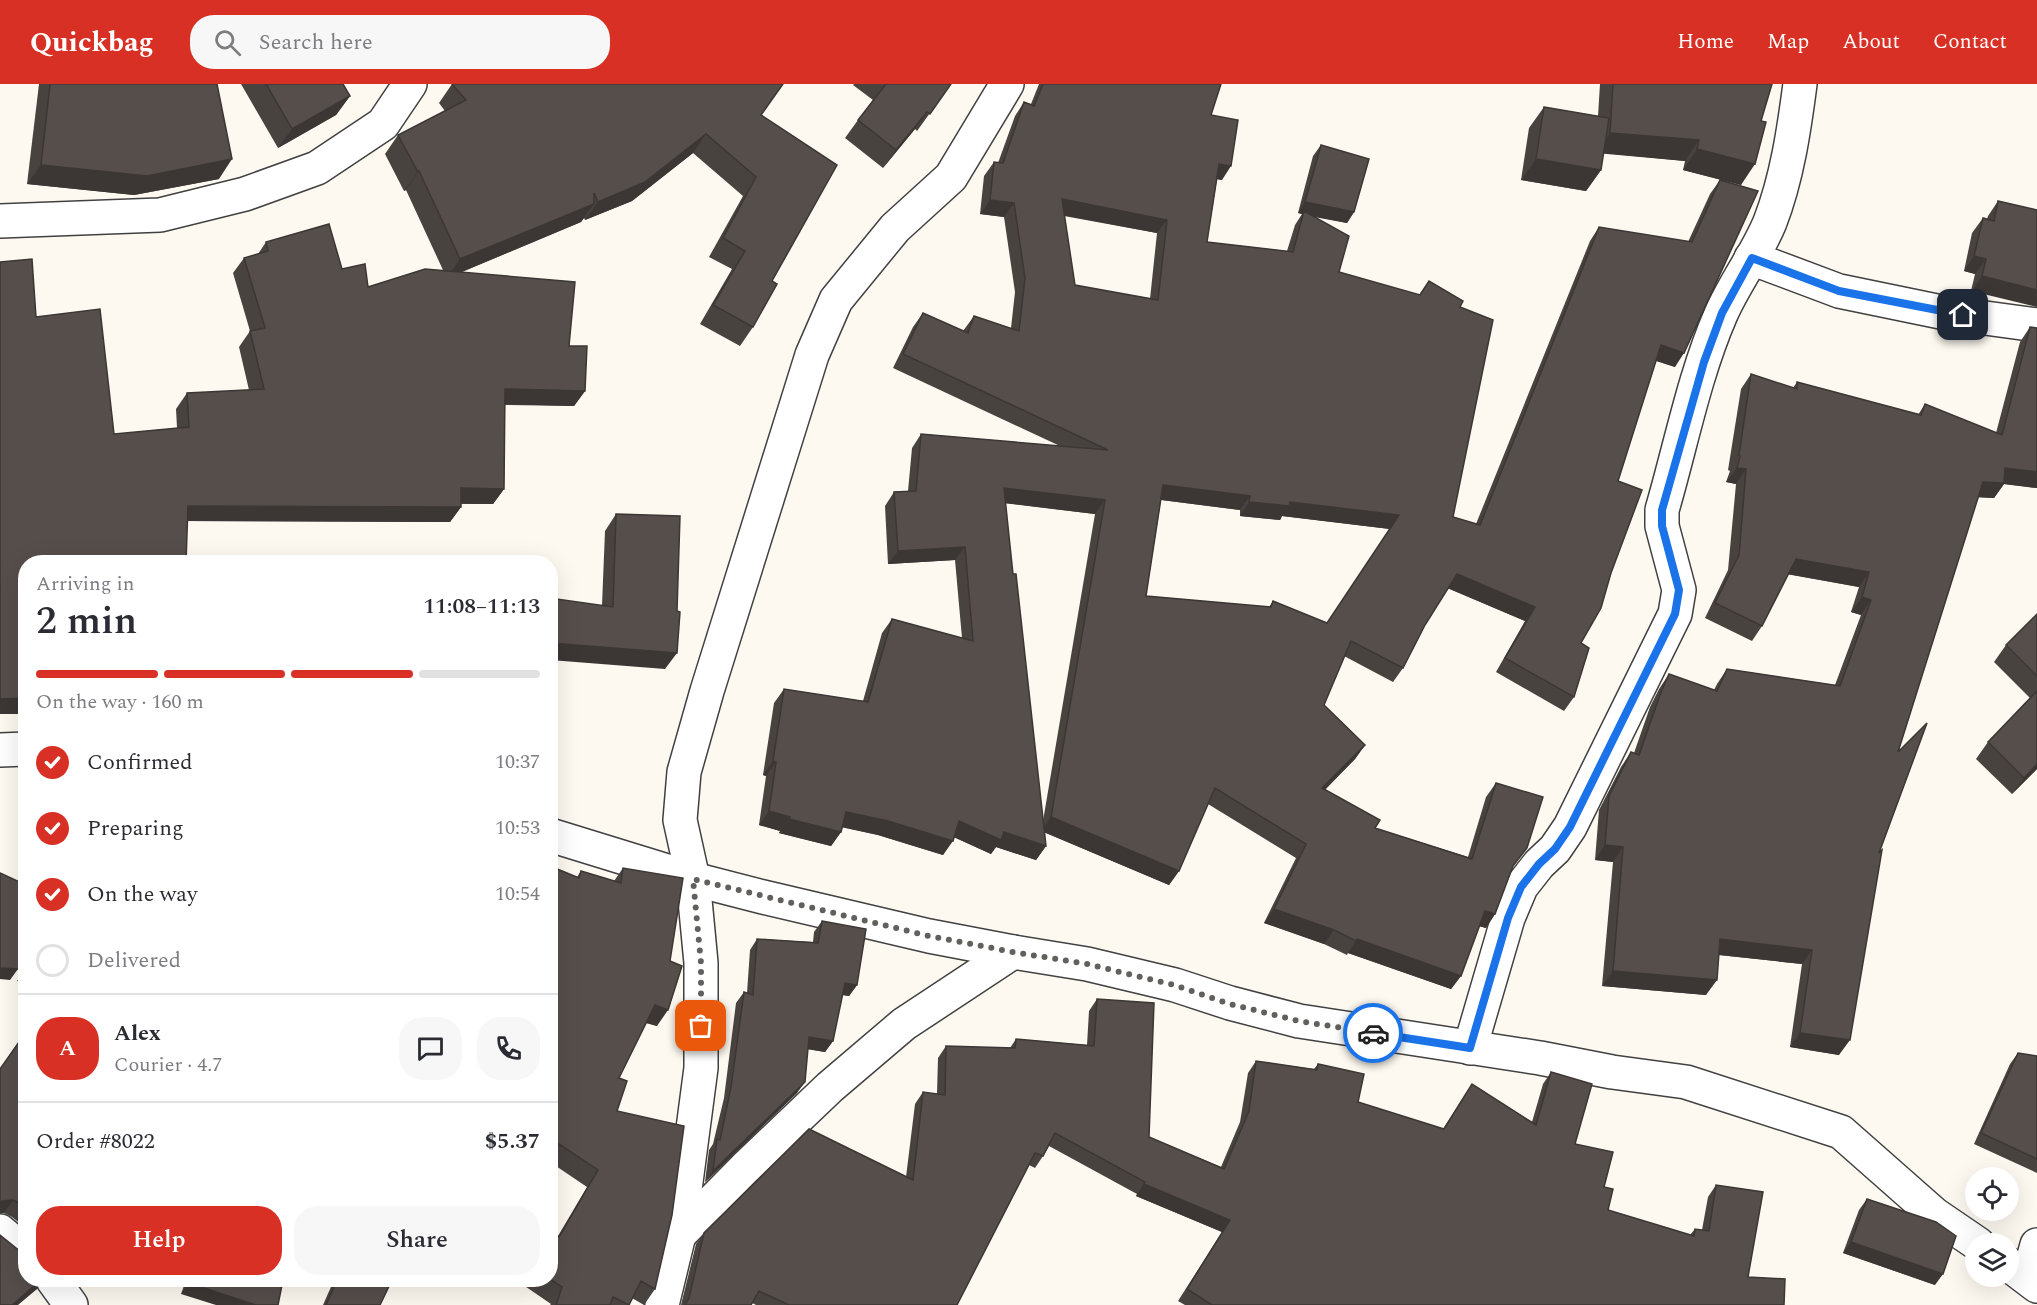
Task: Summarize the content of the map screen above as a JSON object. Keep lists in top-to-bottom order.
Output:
{
  "page": {
    "header": "Quickbag",
    "search": "Search here",
    "nav": [
      "Home",
      "Map",
      "About",
      "Contact"
    ],
    "heading": ["2 min", "Arriving in", "11:08–11:13"],
    "panel": [
      "Alex",
      "Courier · 4.7",
      "Order #8022",
      "$5.37"
    ],
    "bar": "On the way · 160 m",
    "list": [
      ["Confirmed", "10:37"],
      ["Preparing", "10:53"],
      ["On the way", "10:54"],
      "Delivered"
    ],
    "round": "A",
    "buttons": ["Help", "Share"]
  }
}
